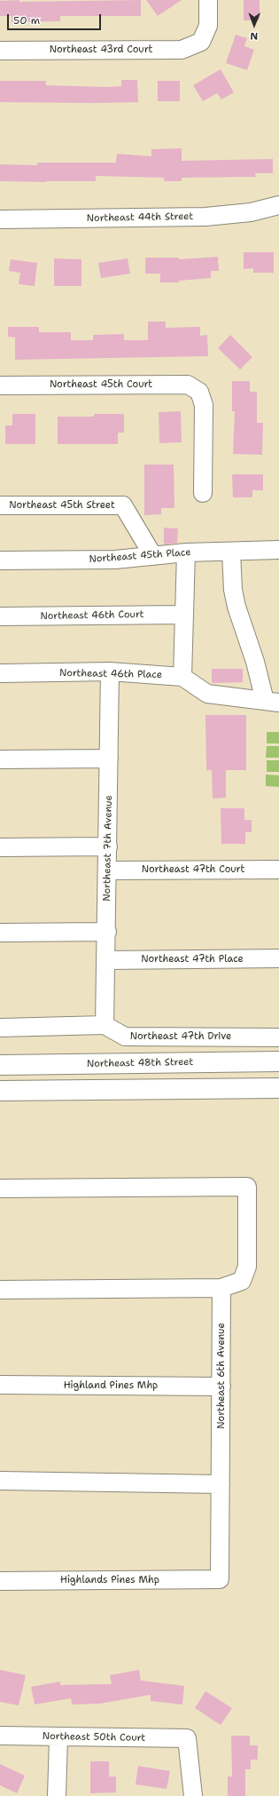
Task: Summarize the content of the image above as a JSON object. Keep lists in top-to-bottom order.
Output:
{
  "streets": {
    "main road": ["Northeast 48th Street"],
    "street": [
      "Northeast 43rd Court",
      "Northeast 44th Street",
      "Northeast 45th Court",
      "Northeast 45th Street",
      "Northeast 45th Place",
      "Northeast 46th Court",
      "Northeast 46th Place",
      "Northeast 7th Avenue",
      "Northeast 47th Court",
      "Northeast 47th Place",
      "Northeast 47th Drive",
      "Northeast 6th Avenue",
      "Highland Pines Mhp",
      "Highlands Pines Mhp",
      "Northeast 50th Court"
    ]
  },
  "crossings": [
    ["Northeast 45th Street", "Northeast 45th Place"],
    ["Northeast 46th Place", "Northeast 7th Avenue"],
    ["Northeast 7th Avenue", "Northeast 47th Court"],
    ["Northeast 7th Avenue", "Northeast 47th Place"],
    ["Northeast 7th Avenue", "Northeast 47th Drive"],
    ["Northeast 6th Avenue", "Highland Pines Mhp"],
    ["Northeast 6th Avenue", "Highlands Pines Mhp"]
  ],
  "scale_bar": "50 m",
  "north": "bottom"
}
